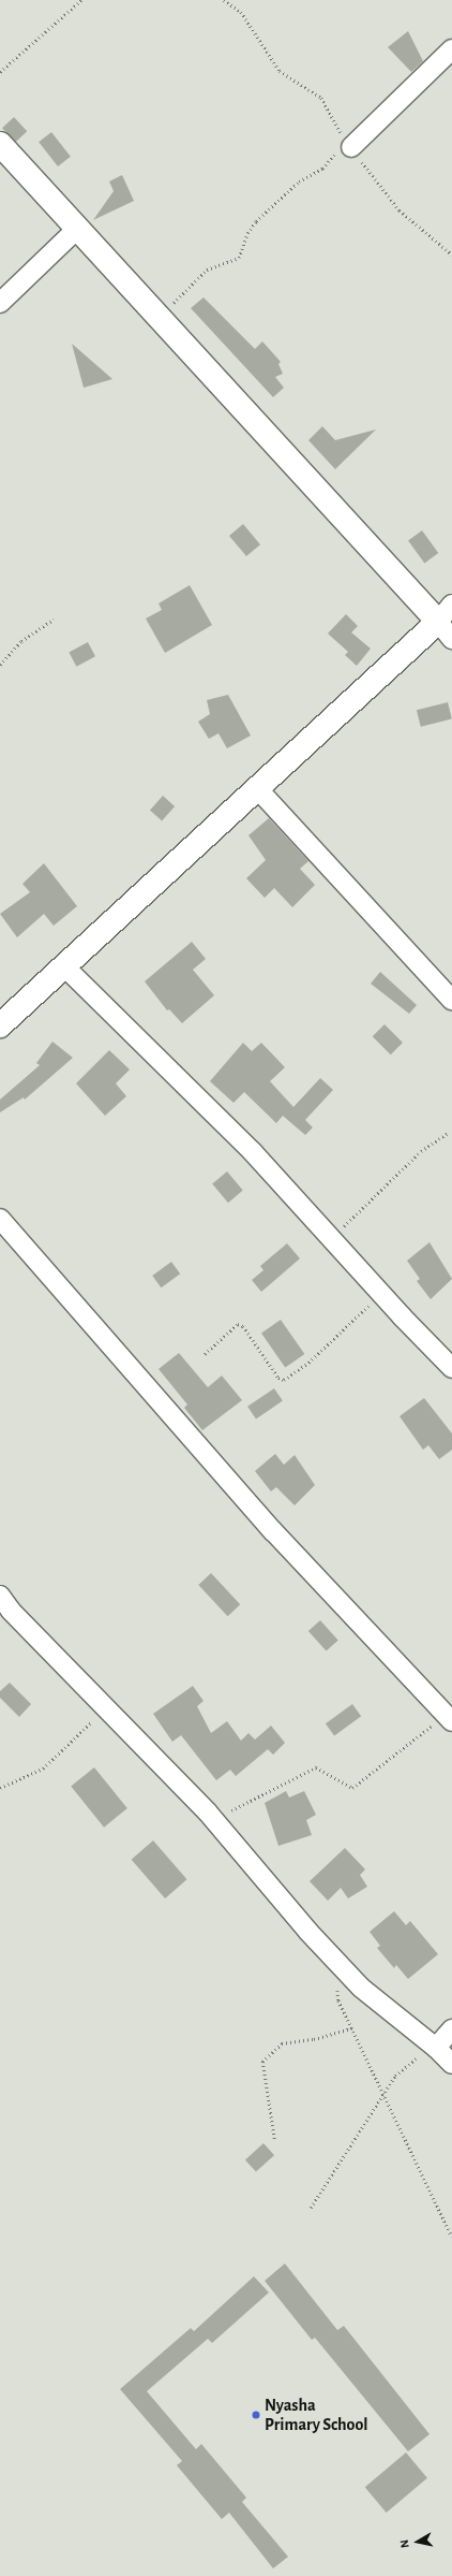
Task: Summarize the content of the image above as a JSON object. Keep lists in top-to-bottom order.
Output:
{
  "places": ["Nyasha Primary School"],
  "north": "left"
}
